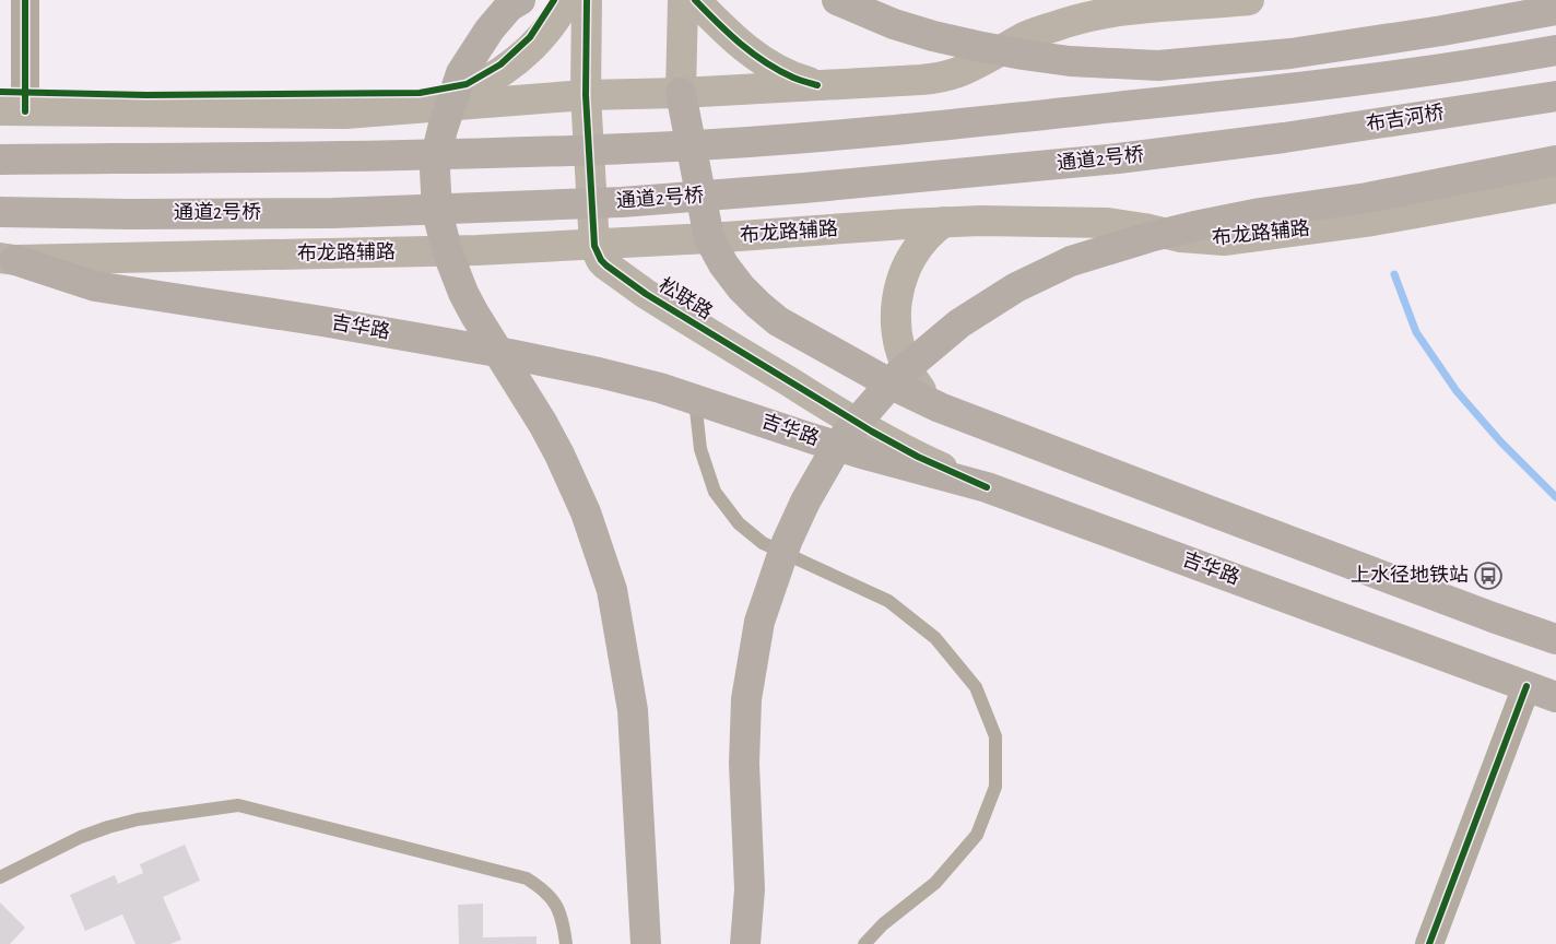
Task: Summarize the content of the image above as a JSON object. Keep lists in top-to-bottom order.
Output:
{
  "streets": {
    "main road": [
      "布吉河桥",
      "通道2号桥",
      "布龙路辅路",
      "松联路",
      "吉华路"
    ]
  },
  "crossings": [
    ["布吉河桥", "通道2号桥"],
    ["布龙路辅路", "松联路"],
    ["布龙路辅路", "吉华路"],
    ["松联路", "吉华路"]
  ],
  "places": {
    "bus stop": ["上水径地铁站"]
  }
}
